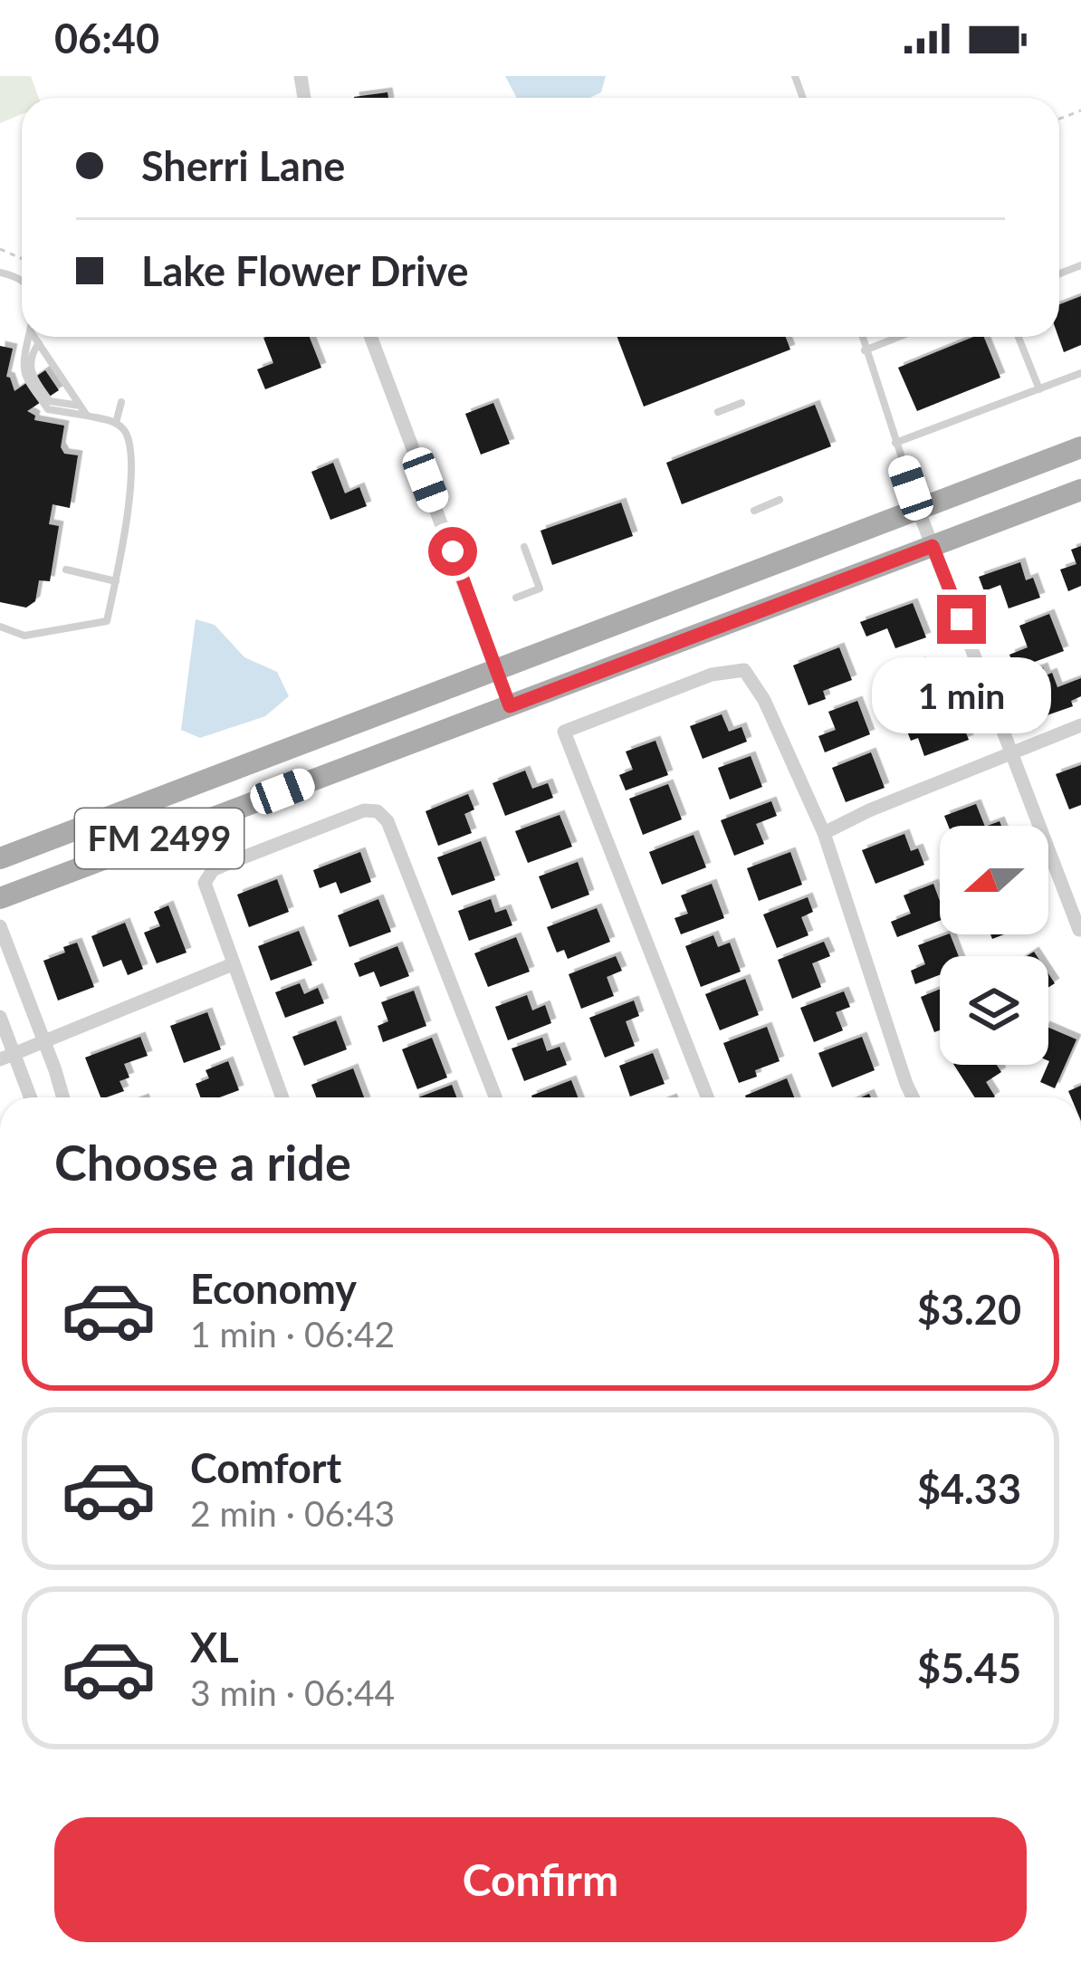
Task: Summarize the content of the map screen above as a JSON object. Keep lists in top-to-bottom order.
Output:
{
  "streets": {
    "main road": ["FM 2499"]
  },
  "north": "left",
  "page": {
    "status": "06:40",
    "banner": ["Sherri Lane", "Lake Flower Drive"],
    "bubble": "1 min",
    "heading": "Choose a ride",
    "list": [
      {
        "name": "Economy",
        "note": "1 min · 06:42",
        "value": "$3.20"
      },
      {
        "name": "Comfort",
        "note": "2 min · 06:43",
        "value": "$4.33"
      },
      {
        "name": "XL",
        "note": "3 min · 06:44",
        "value": "$5.45"
      }
    ],
    "buttons": "Confirm"
  }
}
